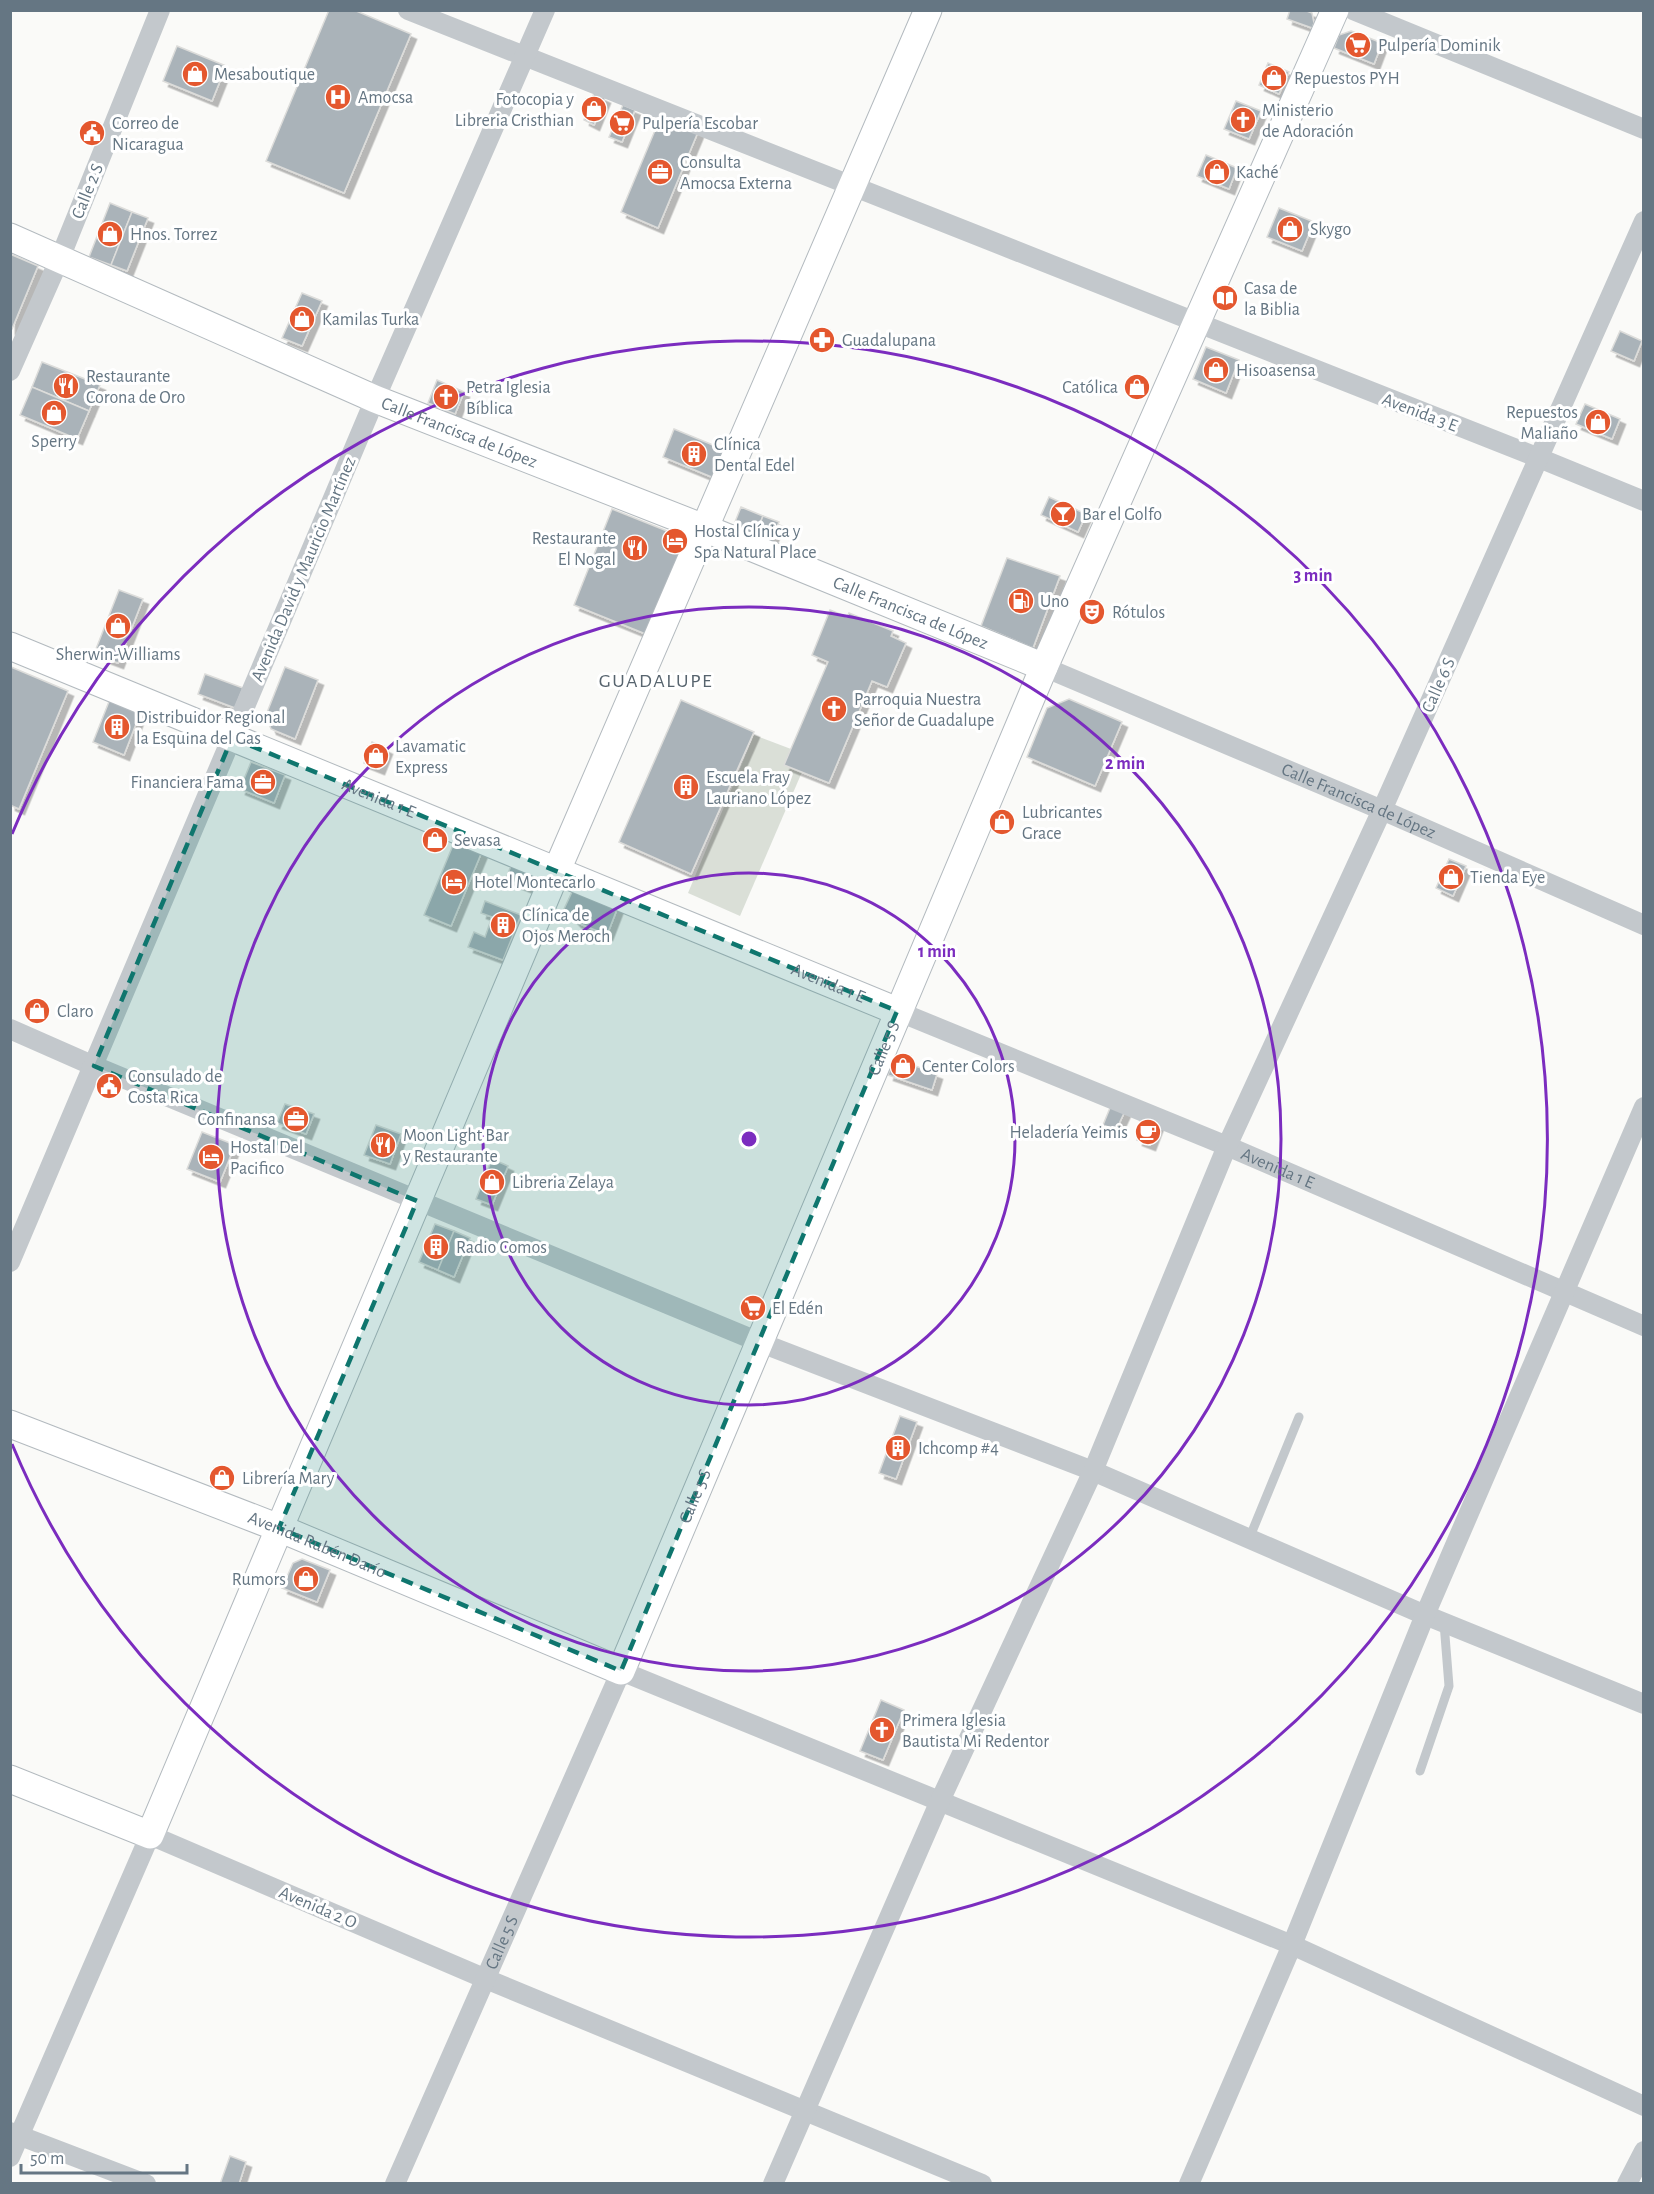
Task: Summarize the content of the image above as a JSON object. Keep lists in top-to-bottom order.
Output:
{
  "streets": {
    "street": [
      "Calle 2 S",
      "Avenida 3 E",
      "Calle Francisca de López",
      "Avenida David y Mauricio Martínez",
      "Calle 6 S",
      "Avenida 1 E",
      "Calle 5 S",
      "Avenida Rubén Darío",
      "Avenida 2 O"
    ]
  },
  "crossings": [
    ["Calle 2 S", "Calle Francisca de López"],
    ["Avenida 3 E", "Avenida David y Mauricio Martínez"],
    ["Avenida 3 E", "Calle 6 S"],
    ["Avenida 3 E", "Calle 5 S"],
    ["Calle Francisca de López", "Avenida David y Mauricio Martínez"],
    ["Calle Francisca de López", "Calle 6 S"],
    ["Calle Francisca de López", "Calle 5 S"],
    ["Avenida David y Mauricio Martínez", "Avenida 1 E"],
    ["Calle 6 S", "Avenida 1 E"],
    ["Calle 6 S", "Avenida 2 O"],
    ["Avenida 1 E", "Calle 5 S"],
    ["Calle 5 S", "Avenida Rubén Darío"],
    ["Calle 5 S", "Avenida 2 O"]
  ],
  "districts": ["GUADALUPE"],
  "places": {
    "supermarket": ["Pulpería Dominik", "Pulpería Escobar", "El Edén"],
    "shop": [
      "Mesaboutique",
      "Repuestos PYH",
      "Fotocopia y Libreria Cristhian",
      "Kaché",
      "Skygo",
      "Hnos. Torrez",
      "Kamilas Turka",
      "Hisoasensa",
      "Católica",
      "Sperry",
      "Repuestos Maliaño",
      "Sherwin-Williams",
      "Lavamatic Express",
      "Lubricantes Grace",
      "Sevasa",
      "Tienda Eye",
      "Claro",
      "Center Colors",
      "Libreria Zelaya",
      "Librería Mary",
      "Rumors"
    ],
    "hospital": ["Amocsa"],
    "church": [
      "Ministerio de Adoración",
      "Petra Iglesia Bíblica",
      "Parroquia Nuestra Señor de Guadalupe",
      "Primera Iglesia Bautista Mi Redentor"
    ],
    "public building": ["Correo de Nicaragua", "Consulado de Costa Rica"],
    "office": ["Consulta Amocsa Externa", "Financiera Fama", "Confinansa"],
    "library": ["Casa de la Biblia"],
    "pharmacy": ["Guadalupana"],
    "restaurant": ["Restaurante Corona de Oro", "Restaurante El Nogal", "Moon Light Bar y Restaurante"],
    "building": [
      "Clínica Dental Edel",
      "Distribuidor Regional la Esquina del Gas",
      "Escuela Fray Lauriano López",
      "Clínica de Ojos Meroch",
      "Radio Comos",
      "Ichcomp #4"
    ],
    "bar": ["Bar el Golfo"],
    "hotel": ["Hostal Clínica y Spa Natural Place", "Hotel Montecarlo", "Hostal Del Pacifico"],
    "fuel station": ["Uno"],
    "theatre": ["Rótulos"],
    "cafe": ["Heladería Yeimis"]
  },
  "scale_bar": "50 m",
  "rings": ["3 min", "2 min", "1 min"]
}
